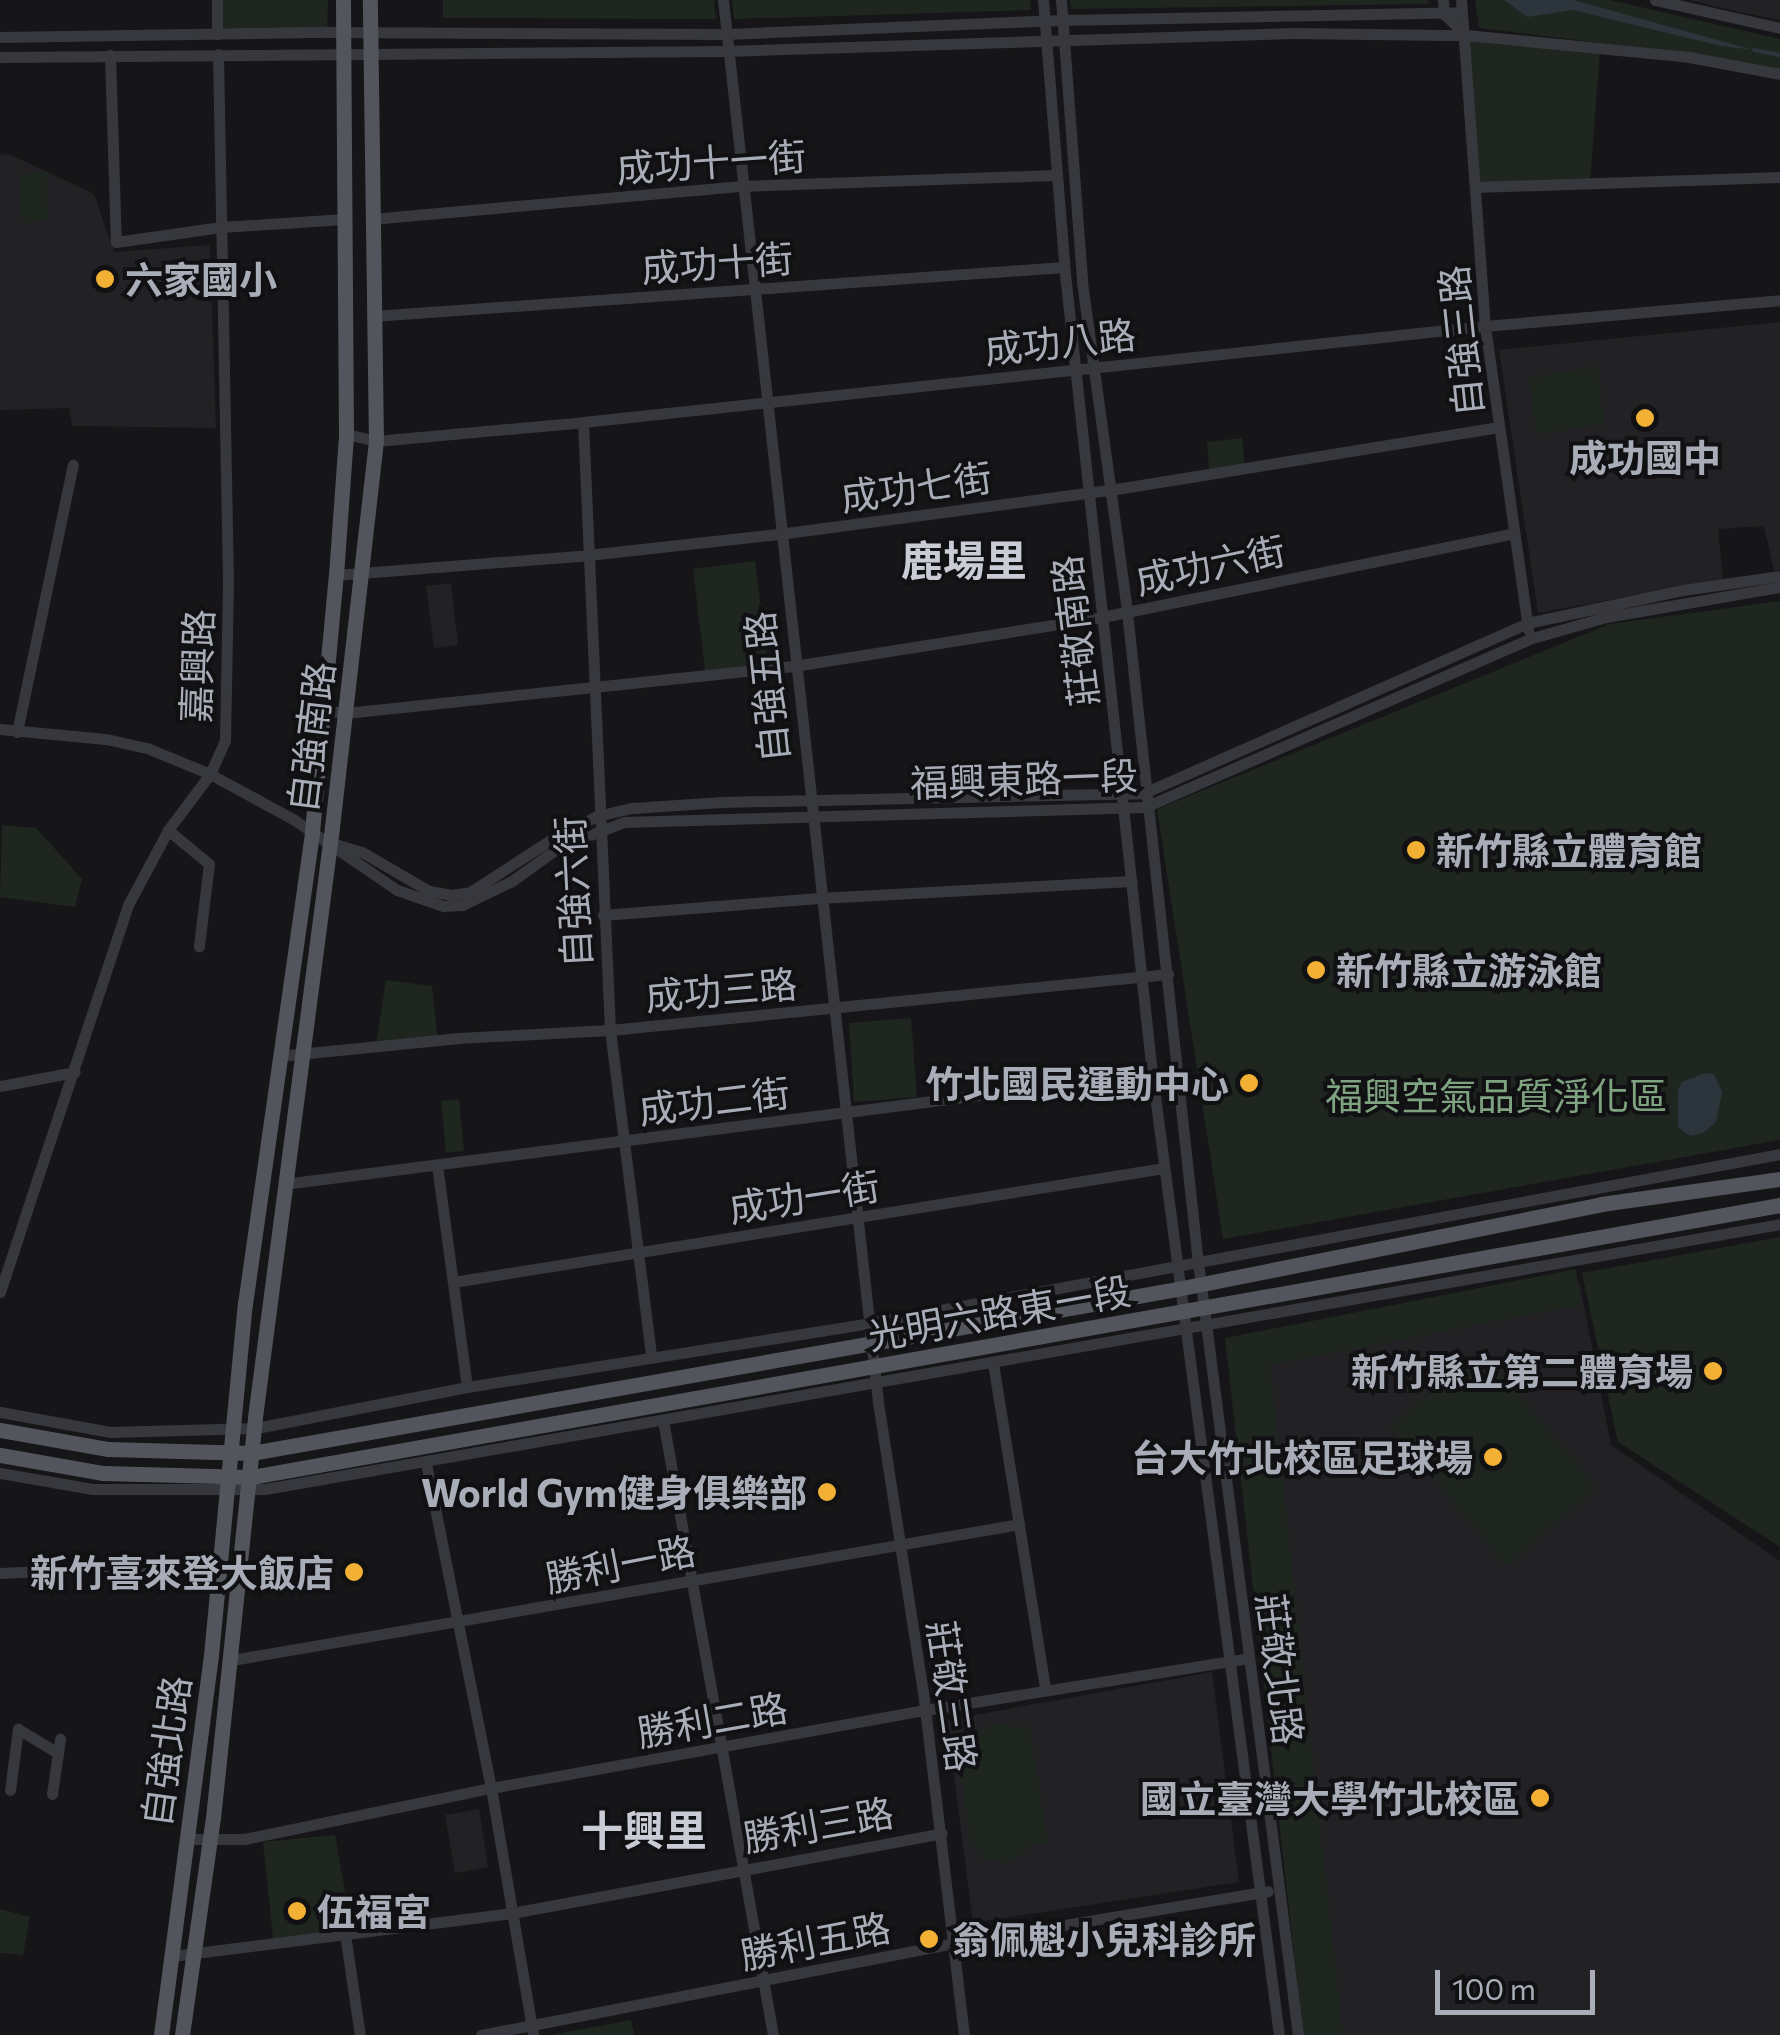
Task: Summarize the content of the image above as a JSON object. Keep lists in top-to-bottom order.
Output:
{
  "streets": {
    "main road": ["自強南路", "光明六路東一段", "自強北路"],
    "street": [
      "成功十一街",
      "成功十街",
      "成功八路",
      "自強三路",
      "成功七街",
      "成功六街",
      "莊敬南路",
      "嘉興路",
      "自強五路",
      "福興東路一段",
      "自強六街",
      "成功三路",
      "成功二街",
      "成功一街",
      "勝利一路",
      "莊敬北路",
      "莊敬三路",
      "勝利二路",
      "勝利三路",
      "勝利五路"
    ]
  },
  "crossings": [
    ["成功十一街", "莊敬南路"],
    ["成功十一街", "自強五路"],
    ["成功十一街", "自強南路"],
    ["成功十街", "莊敬南路"],
    ["成功十街", "自強五路"],
    ["成功十街", "自強南路"],
    ["成功八路", "自強三路"],
    ["成功八路", "莊敬南路"],
    ["成功八路", "自強五路"],
    ["成功八路", "自強南路"],
    ["成功八路", "自強六街"],
    ["自強三路", "成功七街"],
    ["自強三路", "成功六街"],
    ["自強三路", "福興東路一段"],
    ["成功七街", "莊敬南路"],
    ["成功七街", "自強五路"],
    ["成功七街", "自強南路"],
    ["成功七街", "自強六街"],
    ["成功六街", "莊敬南路"],
    ["成功六街", "自強五路"],
    ["成功六街", "自強南路"],
    ["成功六街", "自強六街"],
    ["莊敬南路", "福興東路一段"],
    ["莊敬南路", "成功三路"],
    ["莊敬南路", "成功二街"],
    ["莊敬南路", "成功一街"],
    ["莊敬南路", "光明六路東一段"],
    ["莊敬南路", "莊敬北路"],
    ["嘉興路", "福興東路一段"],
    ["自強五路", "福興東路一段"],
    ["自強五路", "成功三路"],
    ["自強五路", "成功二街"],
    ["自強五路", "成功一街"],
    ["自強五路", "光明六路東一段"],
    ["自強五路", "莊敬三路"],
    ["自強南路", "福興東路一段"],
    ["自強南路", "成功三路"],
    ["自強南路", "成功二街"],
    ["自強南路", "光明六路東一段"],
    ["自強南路", "自強北路"],
    ["福興東路一段", "自強六街"],
    ["自強六街", "成功三路"],
    ["自強六街", "成功二街"],
    ["自強六街", "成功一街"],
    ["自強六街", "光明六路東一段"],
    ["光明六路東一段", "莊敬北路"],
    ["光明六路東一段", "莊敬三路"],
    ["光明六路東一段", "自強北路"],
    ["勝利一路", "莊敬三路"],
    ["勝利一路", "自強北路"],
    ["莊敬北路", "勝利二路"],
    ["莊敬北路", "勝利五路"],
    ["莊敬三路", "勝利二路"],
    ["莊敬三路", "勝利三路"],
    ["莊敬三路", "勝利五路"],
    ["勝利二路", "自強北路"],
    ["自強北路", "勝利三路"]
  ],
  "districts": ["鹿場里", "十興里"],
  "parks": ["福興空氣品質淨化區"],
  "places": [
    "六家國小",
    "成功國中",
    "新竹縣立體育館",
    "新竹縣立游泳館",
    "竹北國民運動中心",
    "新竹縣立第二體育場",
    "台大竹北校區足球場",
    "World Gym健身俱樂部",
    "新竹喜來登大飯店",
    "國立臺灣大學竹北校區",
    "伍福宮",
    "翁佩魁小兒科診所"
  ],
  "scale_bar": "100 m"
}
